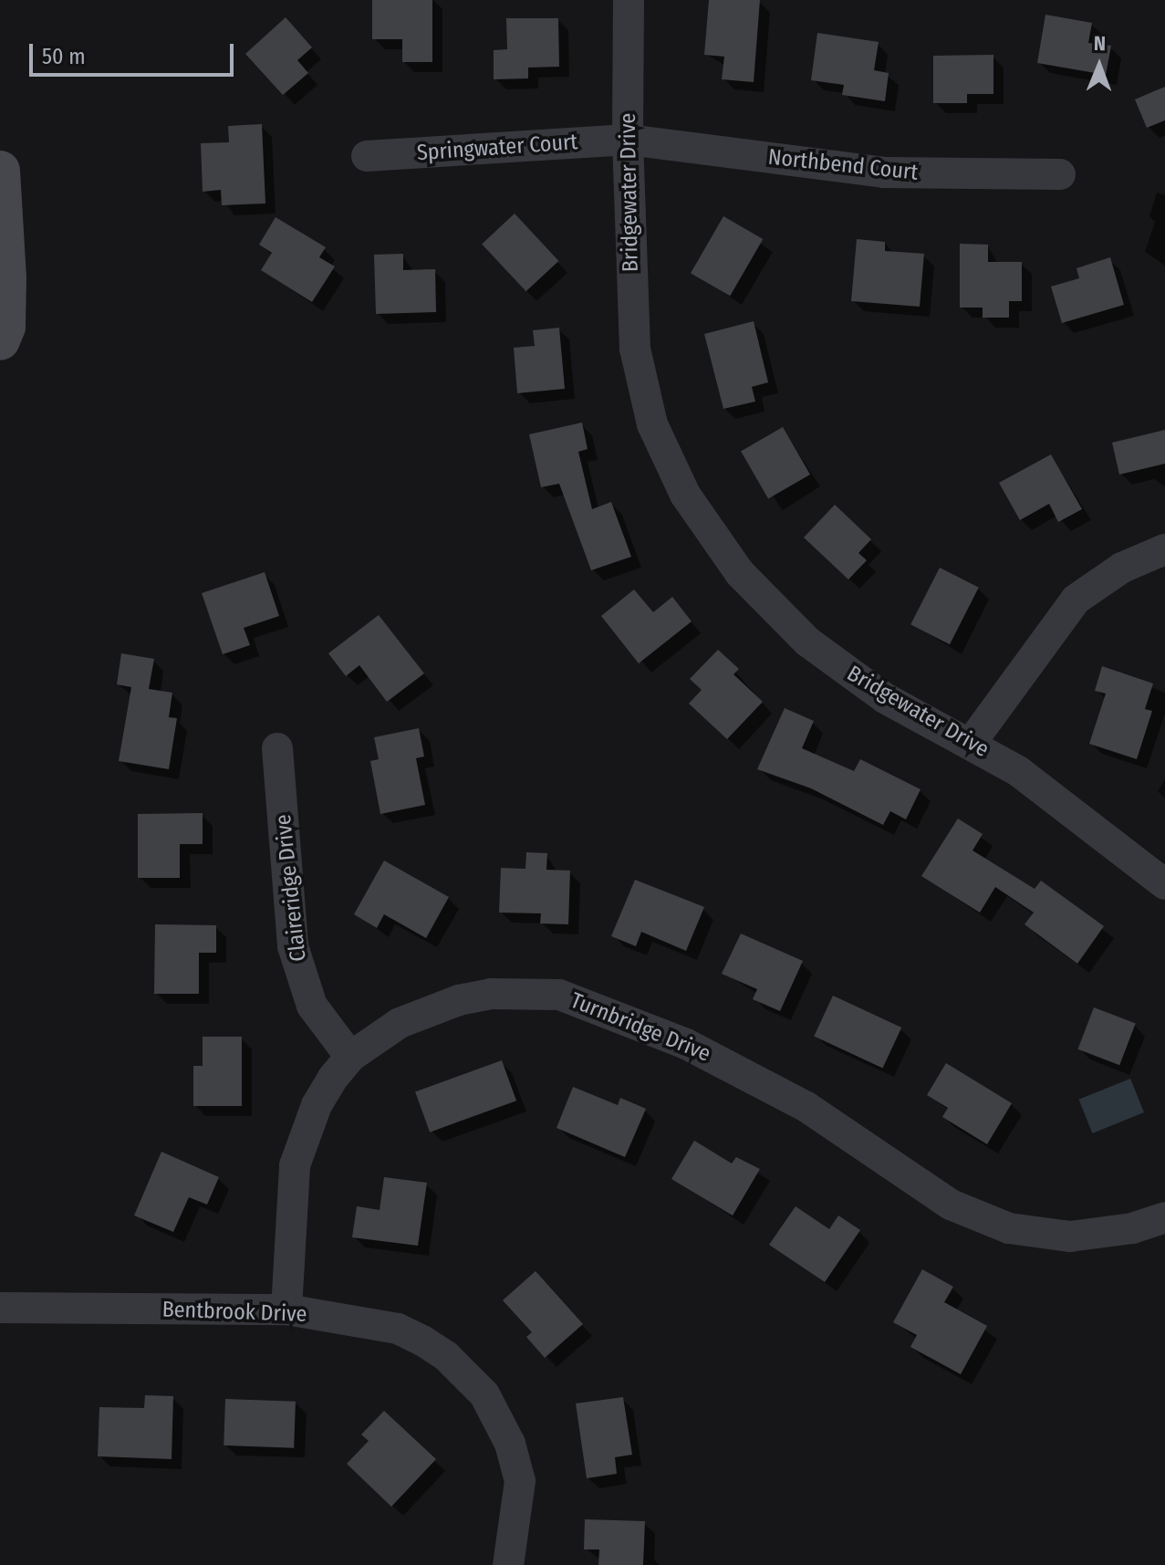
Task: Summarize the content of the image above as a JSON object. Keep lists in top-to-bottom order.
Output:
{
  "streets": {
    "street": [
      "Springwater Court",
      "Northbend Court",
      "Bridgewater Drive",
      "Claireridge Drive",
      "Turnbridge Drive",
      "Bentbrook Drive"
    ]
  },
  "crossings": [
    ["Springwater Court", "Northbend Court"],
    ["Springwater Court", "Bridgewater Drive"],
    ["Northbend Court", "Bridgewater Drive"],
    ["Claireridge Drive", "Turnbridge Drive"],
    ["Turnbridge Drive", "Bentbrook Drive"]
  ],
  "scale_bar": "50 m",
  "north": "top"
}
